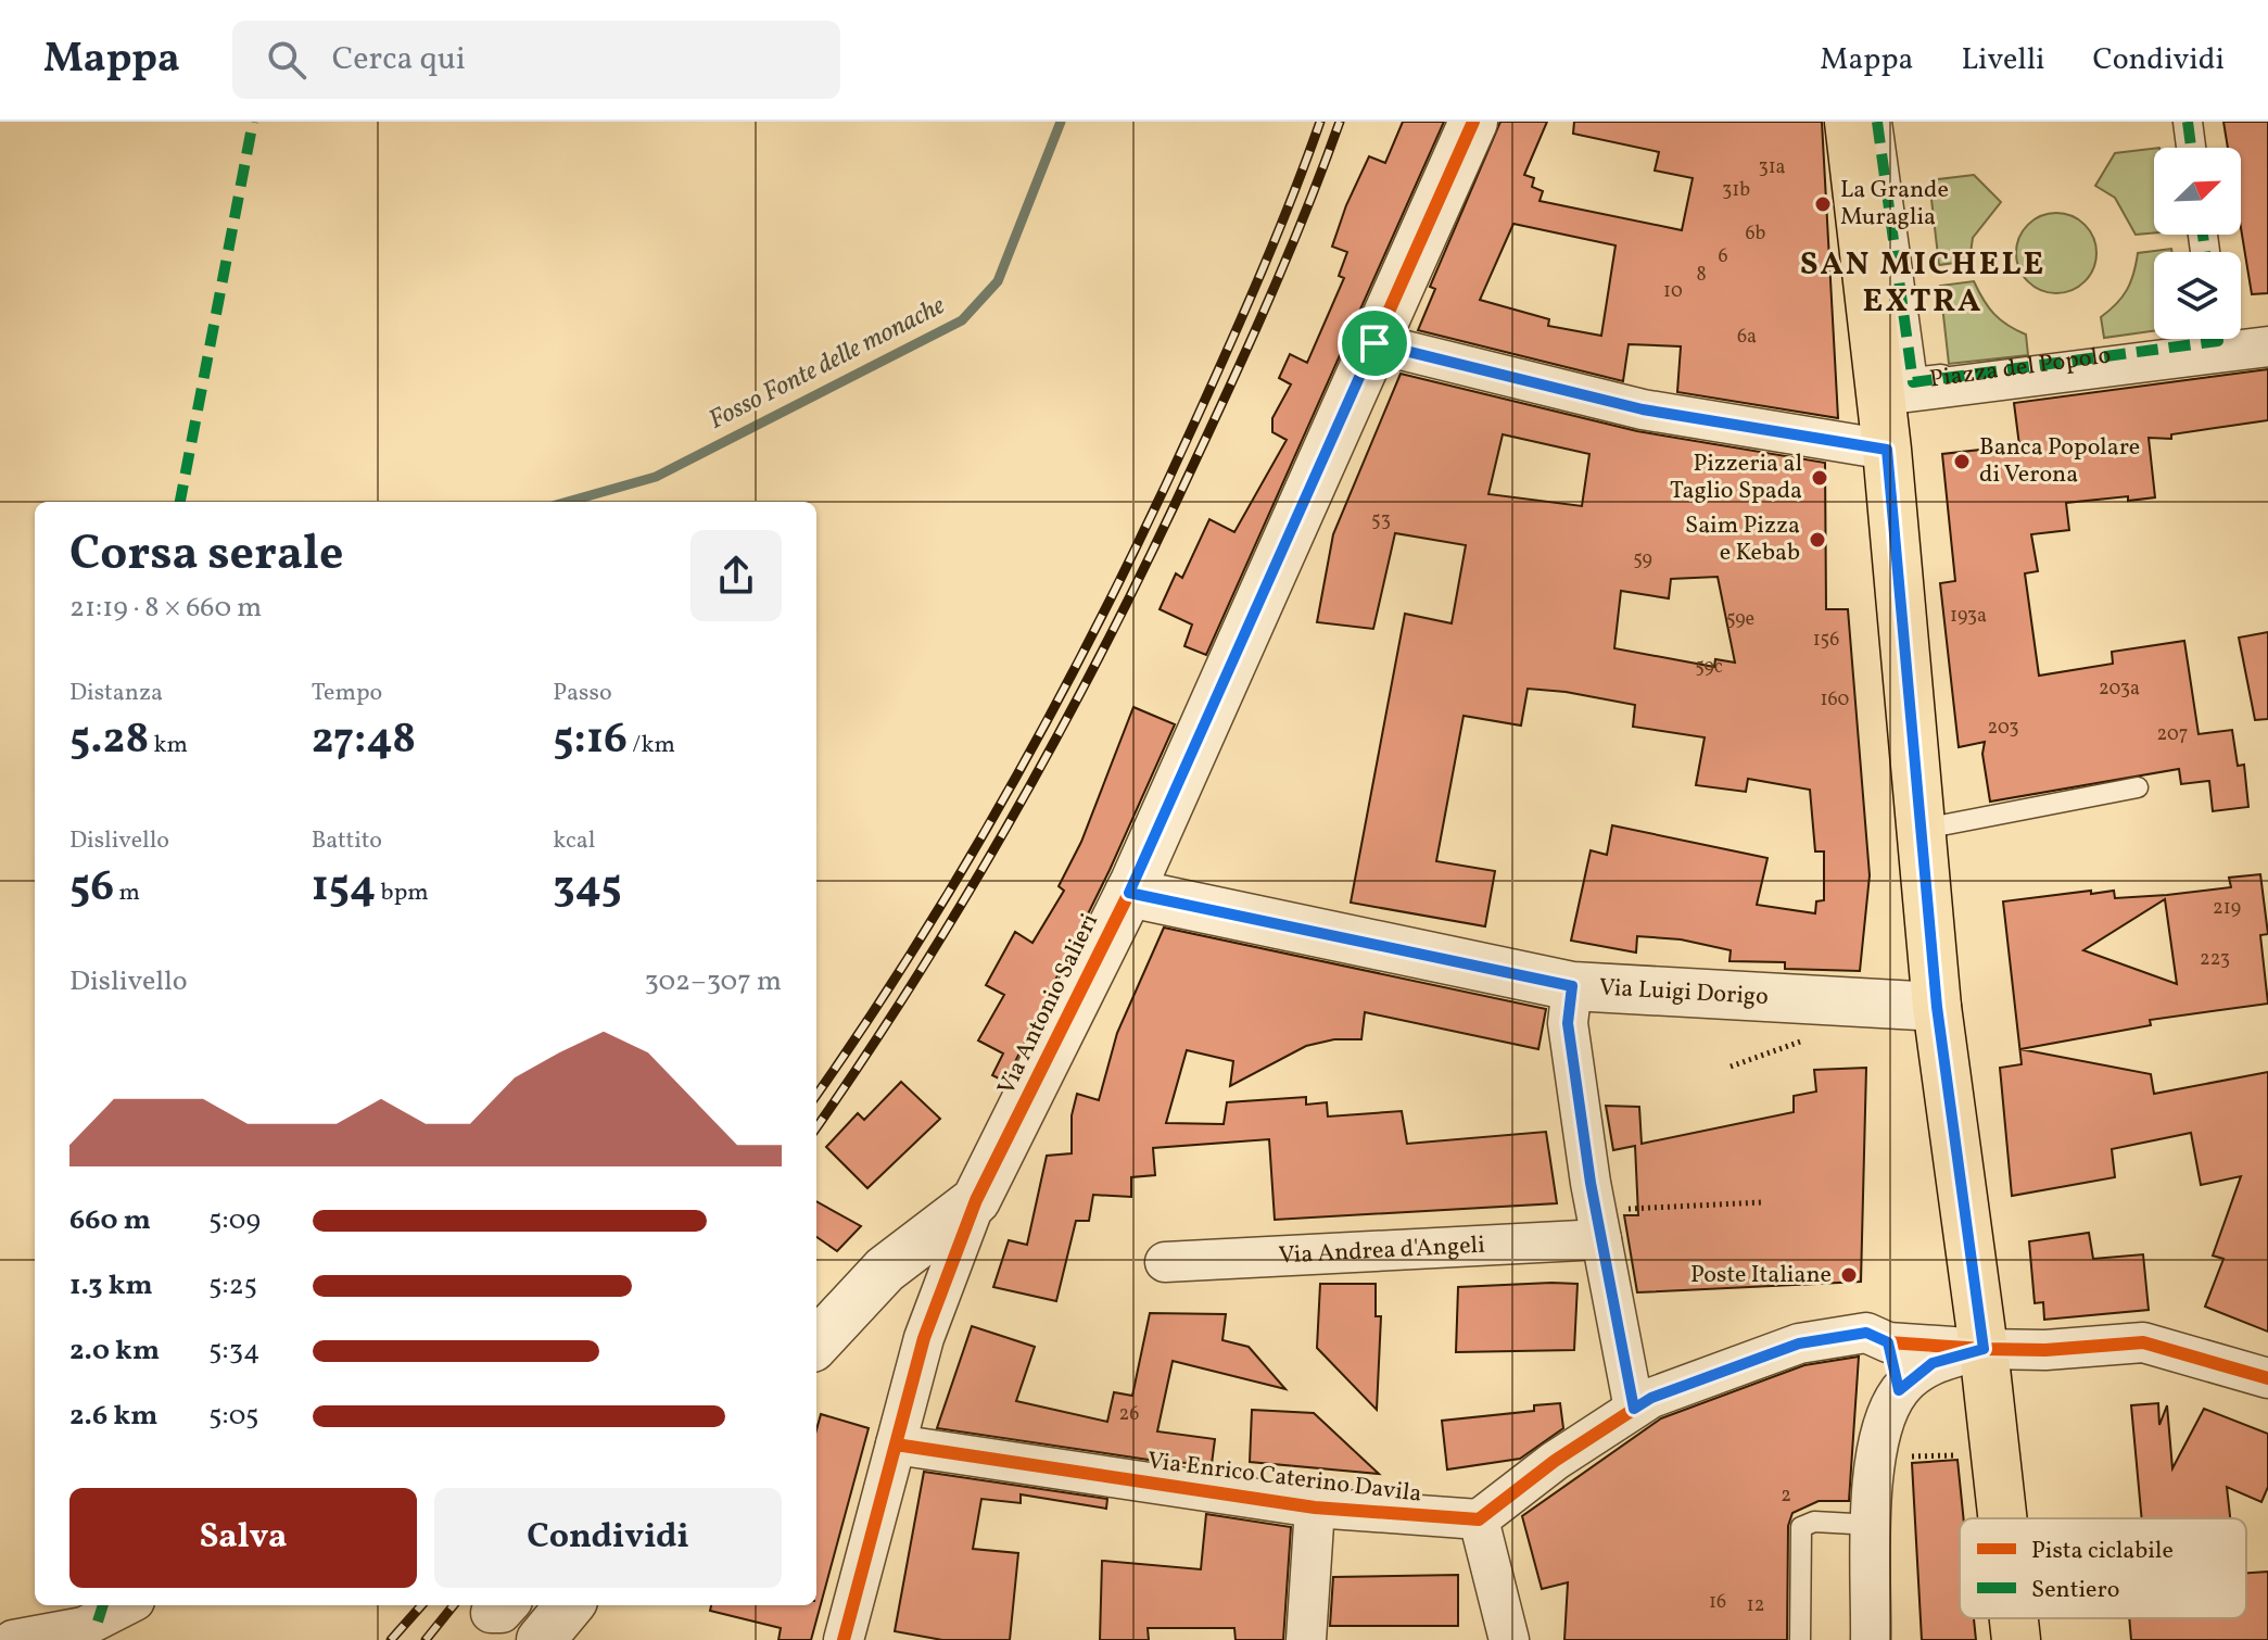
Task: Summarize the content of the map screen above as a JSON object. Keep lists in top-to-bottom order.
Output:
{
  "streets": {
    "street": [
      "Piazza del Popolo",
      "Via Luigi Dorigo",
      "Via Antonio Salieri",
      "Via Andrea d'Angeli",
      "Via Enrico Caterino Davila"
    ]
  },
  "crossings": [
    ["Via Luigi Dorigo", "Via Antonio Salieri"],
    ["Via Antonio Salieri", "Via Enrico Caterino Davila"]
  ],
  "districts": ["SAN MICHELE EXTRA"],
  "water": ["Fosso Fonte delle monache"],
  "places": [
    "La Grande Muraglia",
    "Banca Popolare di Verona",
    "Pizzeria al Taglio Spada",
    "Saim Pizza e Kebab",
    "Poste Italiane"
  ],
  "house_numbers": [
    "31a",
    "31b",
    "6b",
    "6",
    "8",
    "10",
    "6a",
    "53",
    "59",
    "193a",
    "59e",
    "156",
    "59c",
    "203a",
    "160",
    "203",
    "207",
    "219",
    "223",
    "26",
    "2",
    "16",
    "12"
  ],
  "legend": ["Pista ciclabile", "Sentiero"],
  "north": "top right",
  "page": {
    "header": "Mappa",
    "search": "Cerca qui",
    "nav": ["Mappa", "Livelli", "Condividi"],
    "heading": ["Corsa serale", "21:19 · 8 × 660 m"],
    "stats": [
      ["Distanza", "5.28 km"],
      ["Tempo", "27:48"],
      ["Passo", "5:16 /km"],
      ["Dislivello", "56 m"],
      ["Battito", "154 bpm"],
      ["kcal", "345"]
    ],
    "chart": ["Dislivello", "302–307 m"],
    "list": [
      {
        "name": "660 m",
        "note": "5:09"
      },
      {
        "name": "1.3 km",
        "note": "5:25"
      },
      {
        "name": "2.0 km",
        "note": "5:34"
      },
      {
        "name": "2.6 km",
        "note": "5:05"
      }
    ],
    "buttons": ["Salva", "Condividi"]
  }
}
